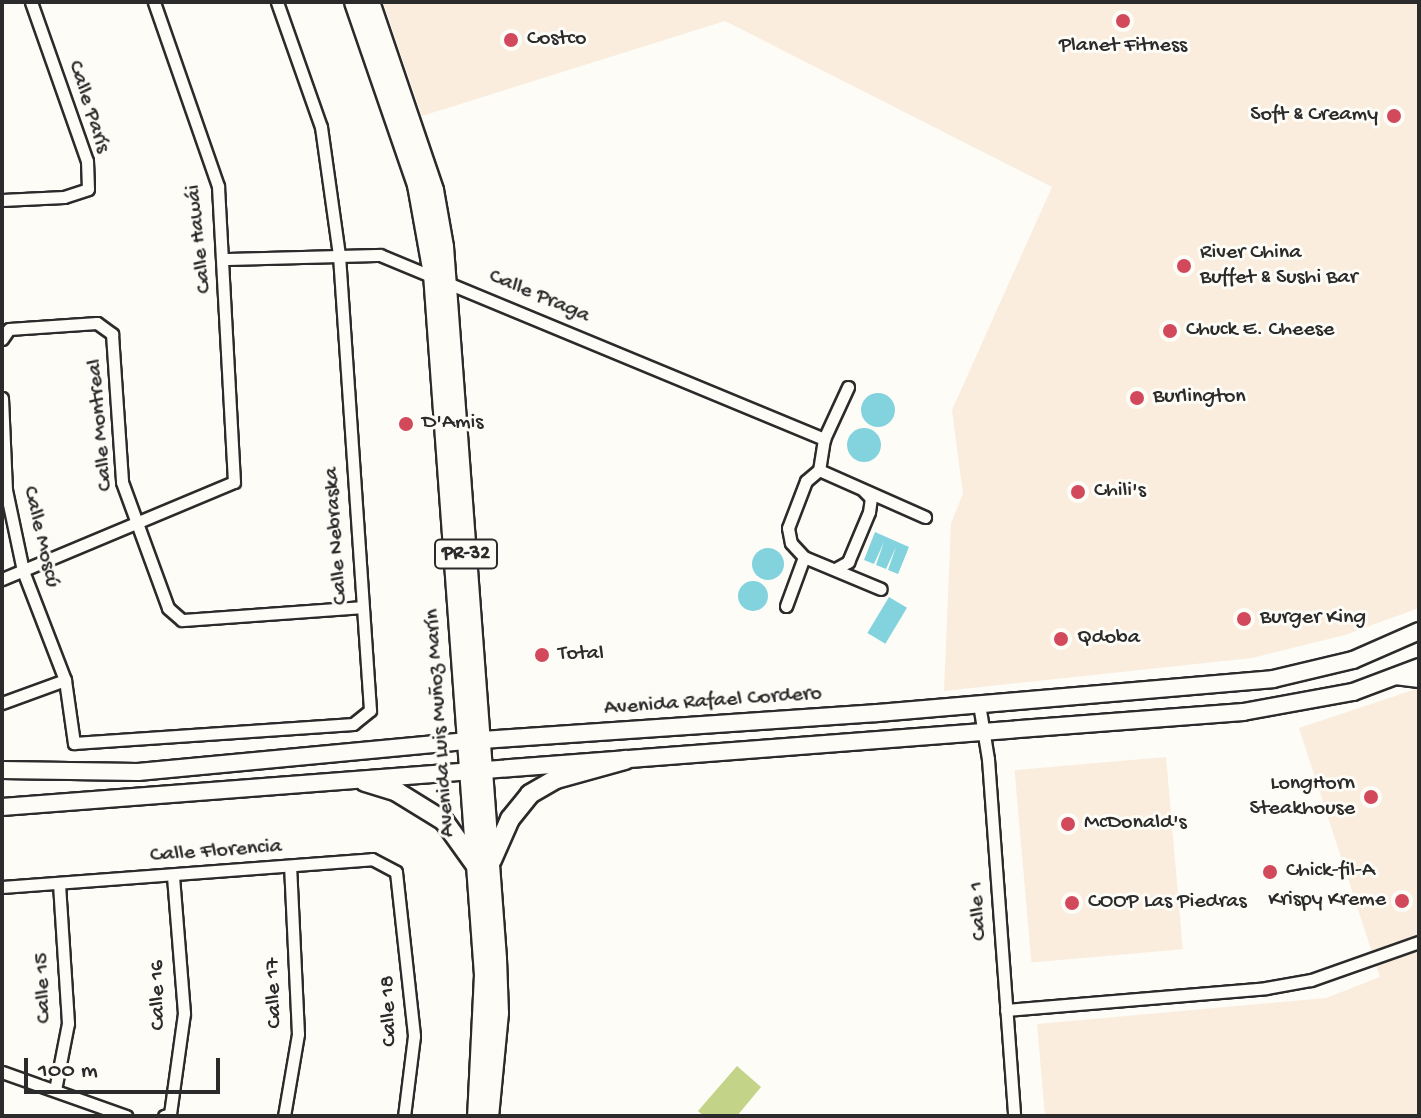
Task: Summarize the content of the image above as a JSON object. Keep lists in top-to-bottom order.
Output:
{
  "streets": {
    "main road": ["PR-32", "Avenida Rafael Cordero", "Avenida Luis Muñoz Marín"],
    "street": [
      "Calle París",
      "Calle Hawái",
      "Calle Praga",
      "Calle Montreal",
      "Calle Nebraska",
      "Calle Moscú",
      "Calle Florencia",
      "Calle 1",
      "Calle 15",
      "Calle 17",
      "Calle 16",
      "Calle 18"
    ]
  },
  "crossings": [
    ["Calle Hawái", "Calle Praga"],
    ["Calle Hawái", "Calle Montreal"],
    ["Calle Praga", "Calle Nebraska"],
    ["Calle Praga", "Avenida Luis Muñoz Marín"],
    ["Calle Montreal", "Calle Nebraska"],
    ["Calle Nebraska", "Calle Moscú"],
    ["Avenida Rafael Cordero", "Avenida Luis Muñoz Marín"],
    ["Avenida Rafael Cordero", "Calle 1"],
    ["Calle Florencia", "Calle 15"],
    ["Calle Florencia", "Calle 17"],
    ["Calle Florencia", "Calle 16"],
    ["Calle Florencia", "Calle 18"]
  ],
  "places": [
    "Planet Fitness",
    "Costco",
    "Soft & Creamy",
    "River China Buffet & Sushi Bar",
    "Chuck E. Cheese",
    "Burlington",
    "D'Amis",
    "Chili's",
    "Burger King",
    "Qdoba",
    "Total",
    "LongHorn Steakhouse",
    "McDonald's",
    "Chick-fil-A",
    "Krispy Kreme",
    "COOP Las Piedras"
  ],
  "scale_bar": "100 m"
}
